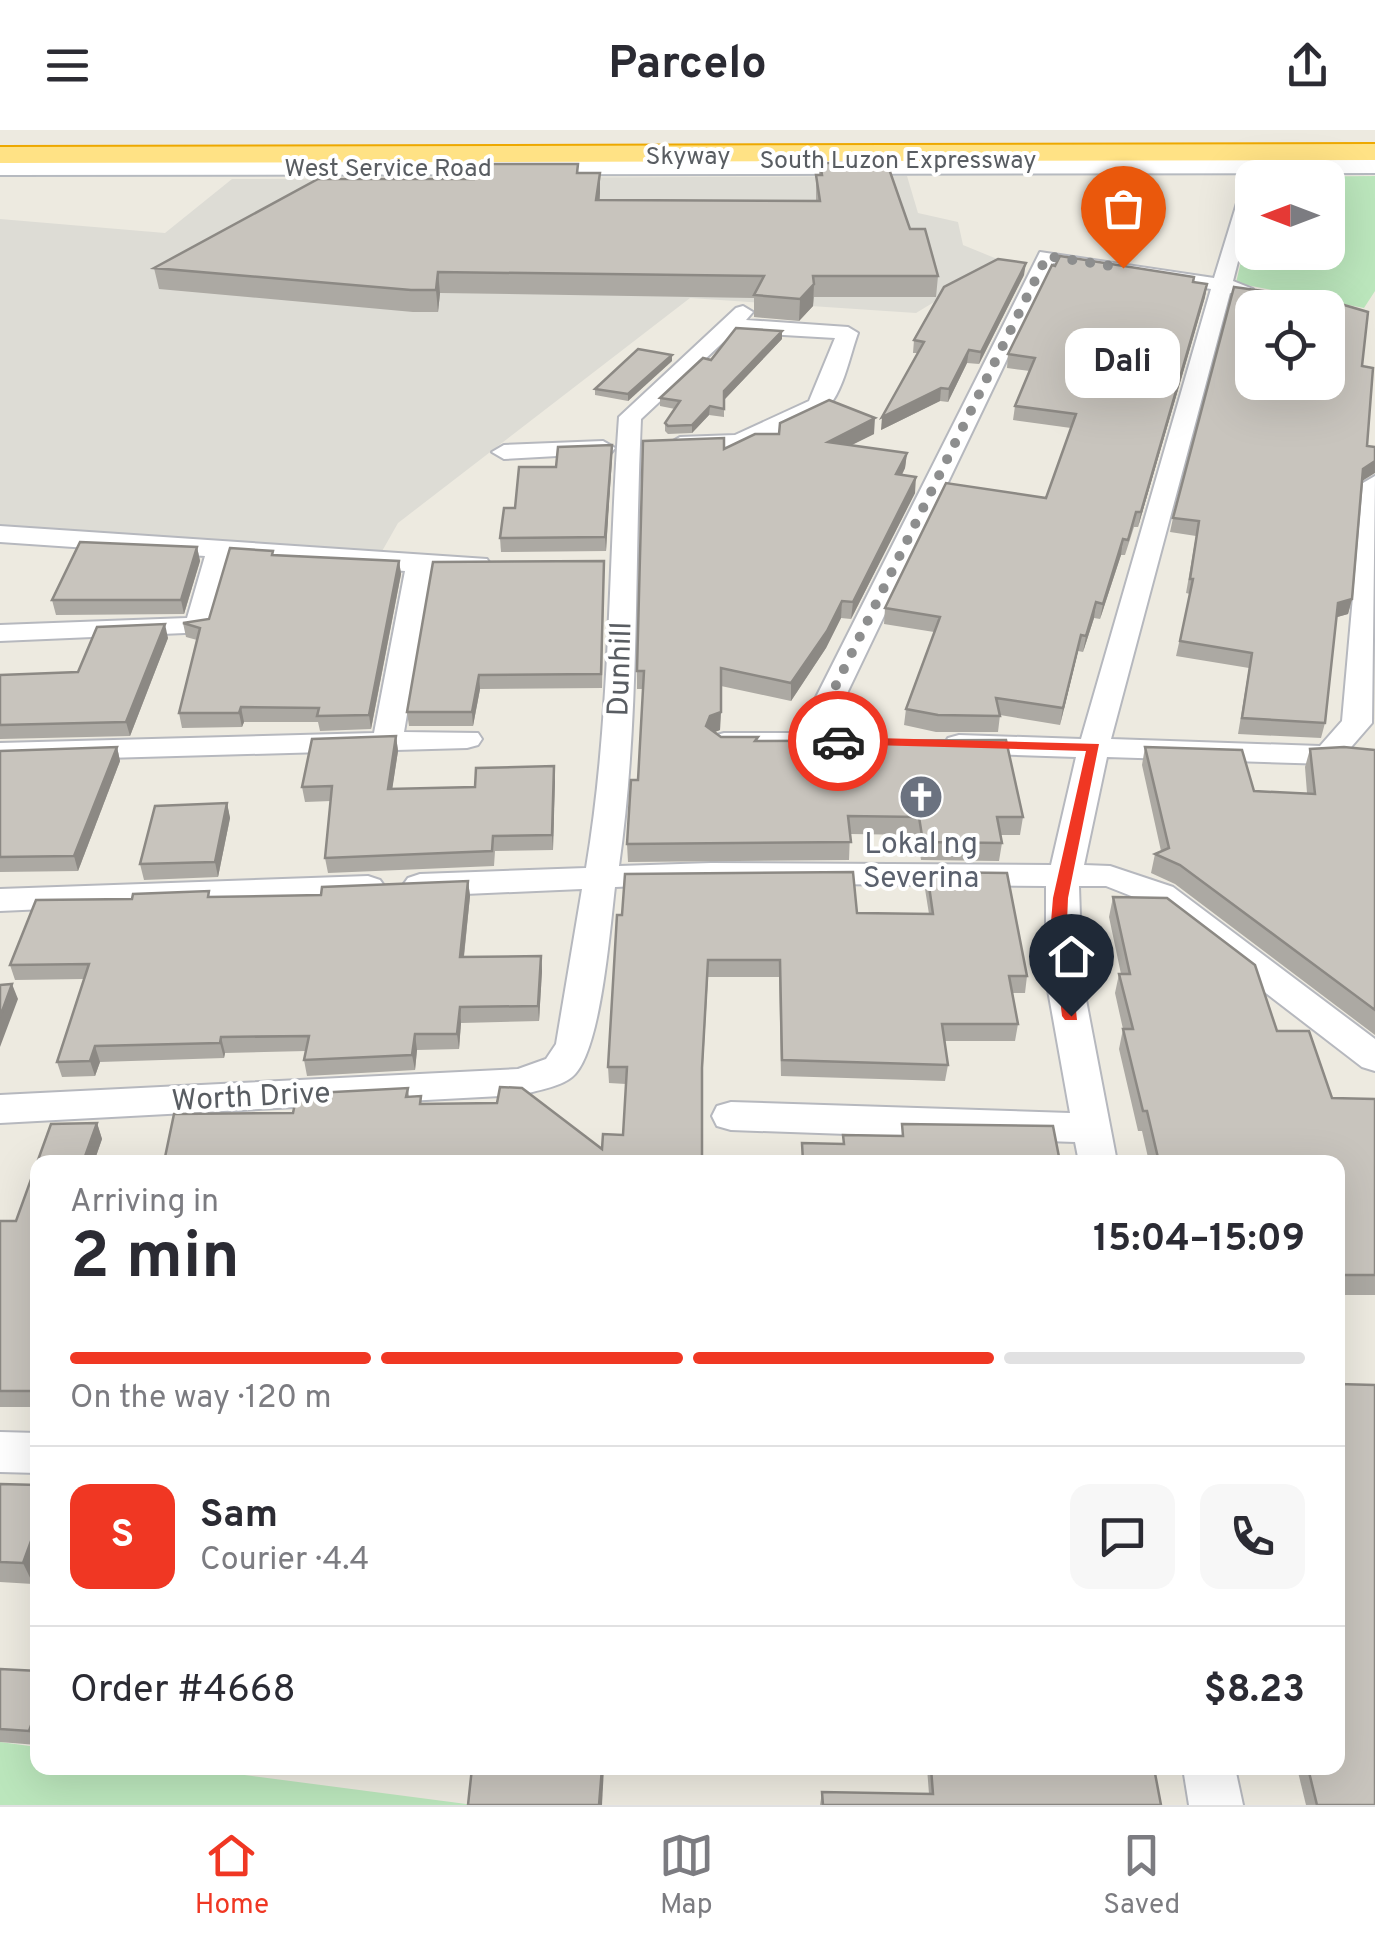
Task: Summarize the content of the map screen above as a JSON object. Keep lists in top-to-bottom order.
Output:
{
  "streets": {
    "highway": ["South Luzon Expressway"],
    "main road": ["West Service Road"],
    "street": ["Dunhill", "Worth Drive"]
  },
  "crossings": [
    ["South Luzon Expressway", "West Service Road"],
    ["Dunhill", "Worth Drive"]
  ],
  "places": {
    "other": ["Dali"],
    "church": ["Lokal ng Severina"]
  },
  "north": "left",
  "page": {
    "header": "Parcelo",
    "bubble": "Dali",
    "heading": ["2 min", "Arriving in", "15:04–15:09"],
    "panel": [
      "Sam",
      "Courier · 4.4",
      "Order #4668",
      "$8.23"
    ],
    "bar": "On the way · 120 m",
    "round": "S",
    "tabs": ["Home", "Map", "Saved"]
  }
}
